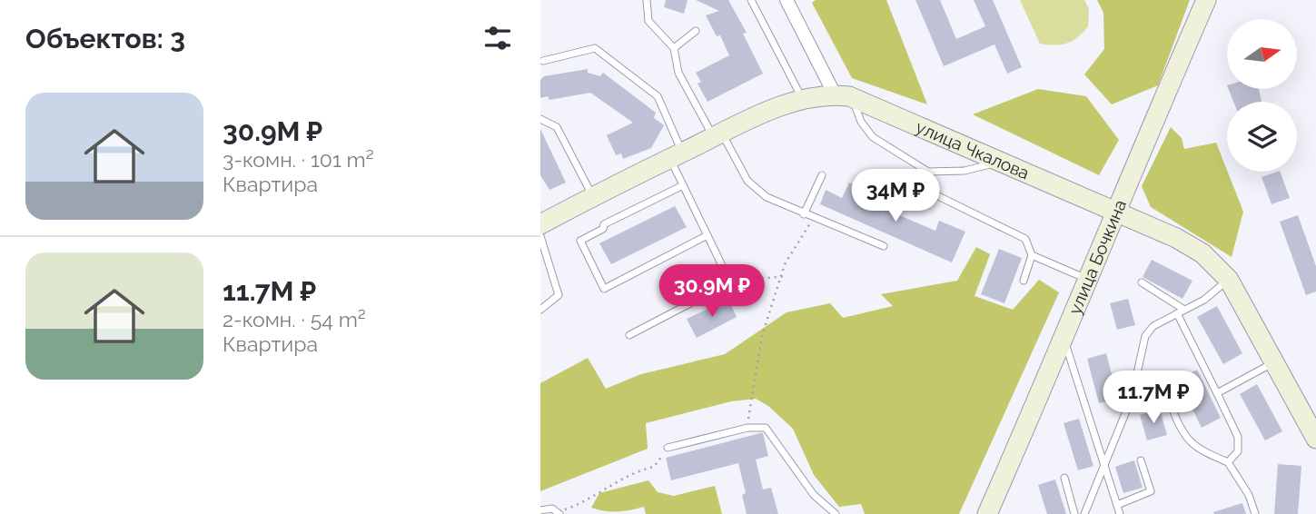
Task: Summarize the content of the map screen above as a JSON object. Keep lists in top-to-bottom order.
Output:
{
  "streets": {
    "main road": ["улица Чкалова", "улица Бочкина"]
  },
  "crossings": [
    ["улица Чкалова", "улица Бочкина"]
  ],
  "north": "right",
  "page": {
    "heading": "Объектов: 3",
    "list": [
      {
        "name": "30.9M ₽",
        "note": "3-комн. · 101 m² · Квартира"
      },
      {
        "name": "11.7M ₽",
        "note": "2-комн. · 54 m² · Квартира"
      }
    ],
    "price": ["34M ₽", "30.9M ₽", "11.7M ₽"]
  }
}
